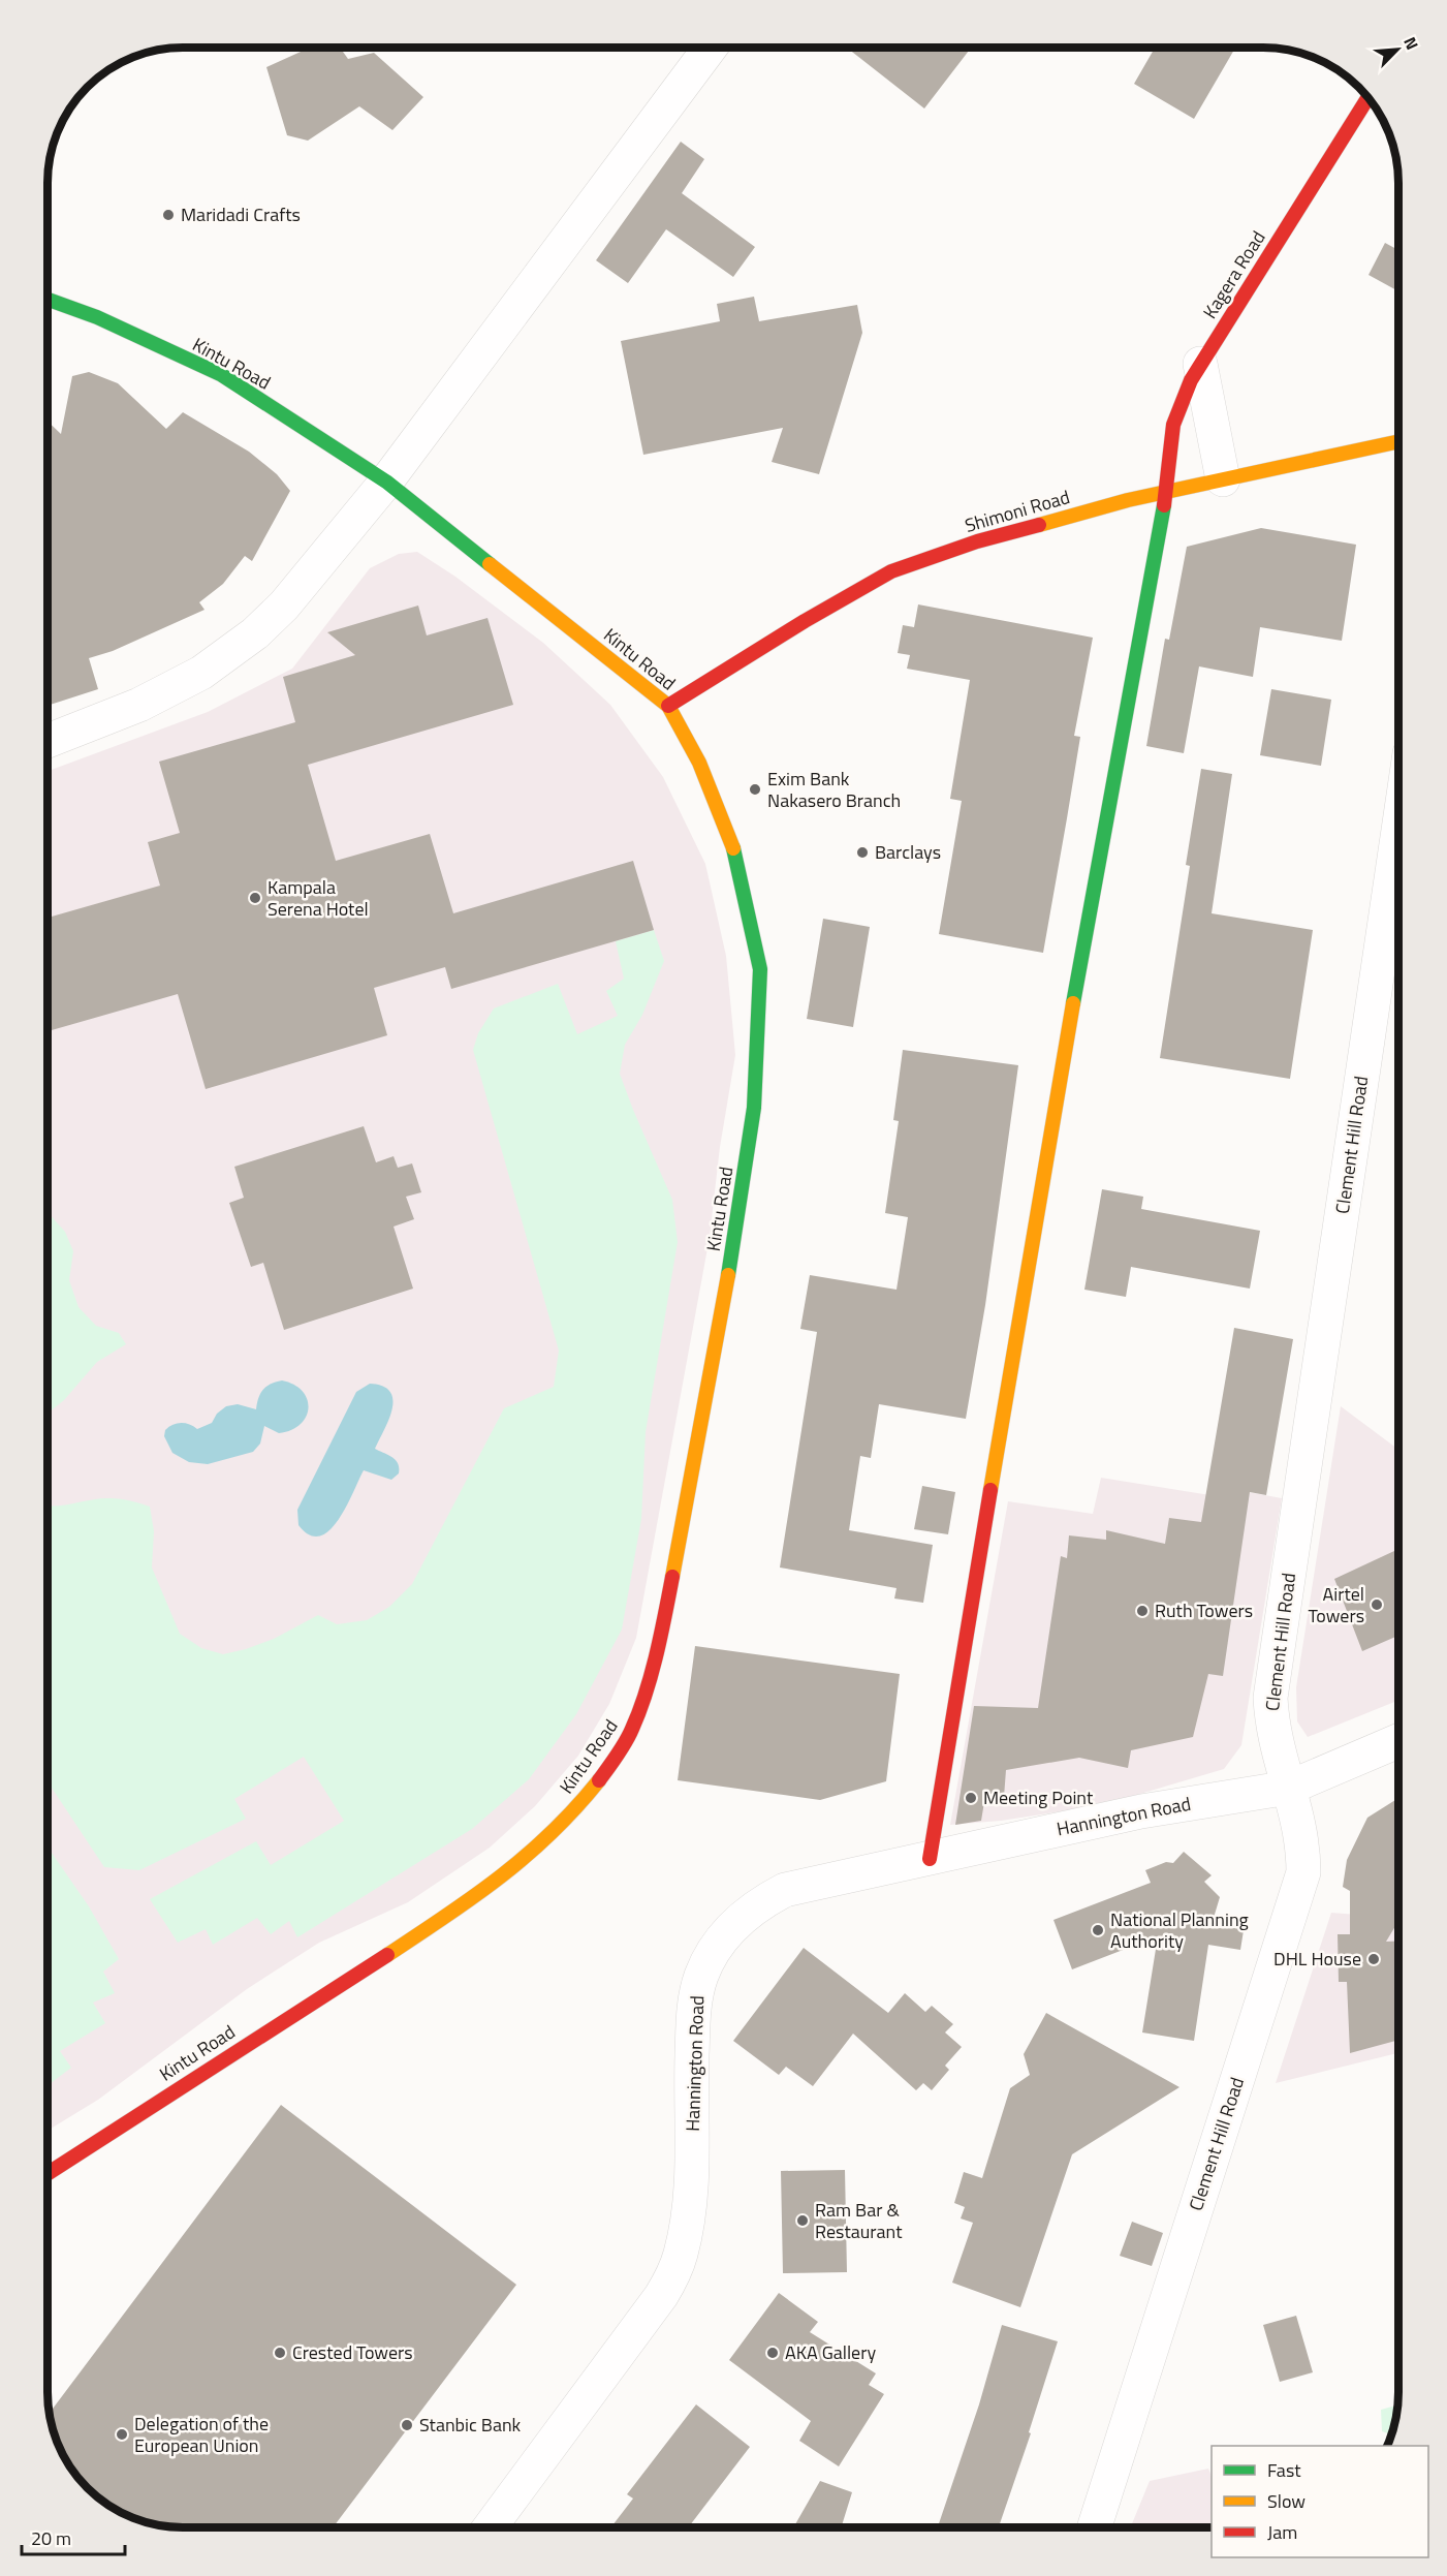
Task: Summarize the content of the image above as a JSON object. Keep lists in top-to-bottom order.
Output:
{
  "streets": {
    "street": [
      "Kagera Road",
      "Kintu Road",
      "Shimoni Road",
      "Clement Hill Road",
      "Hannington Road"
    ]
  },
  "crossings": [
    ["Kagera Road", "Shimoni Road"],
    ["Kagera Road", "Hannington Road"],
    ["Kintu Road", "Shimoni Road"],
    ["Clement Hill Road", "Hannington Road"]
  ],
  "places": [
    "Maridadi Crafts",
    "Exim Bank Nakasero Branch",
    "Barclays",
    "Kampala Serena Hotel",
    "Airtel Towers",
    "Ruth Towers",
    "Meeting Point",
    "National Planning Authority",
    "DHL House",
    "Ram Bar & Restaurant",
    "Crested Towers",
    "AKA Gallery",
    "Stanbic Bank",
    "Delegation of the European Union"
  ],
  "legend": ["Fast", "Slow", "Jam"],
  "scale_bar": "20 m",
  "north": "top right"
}
